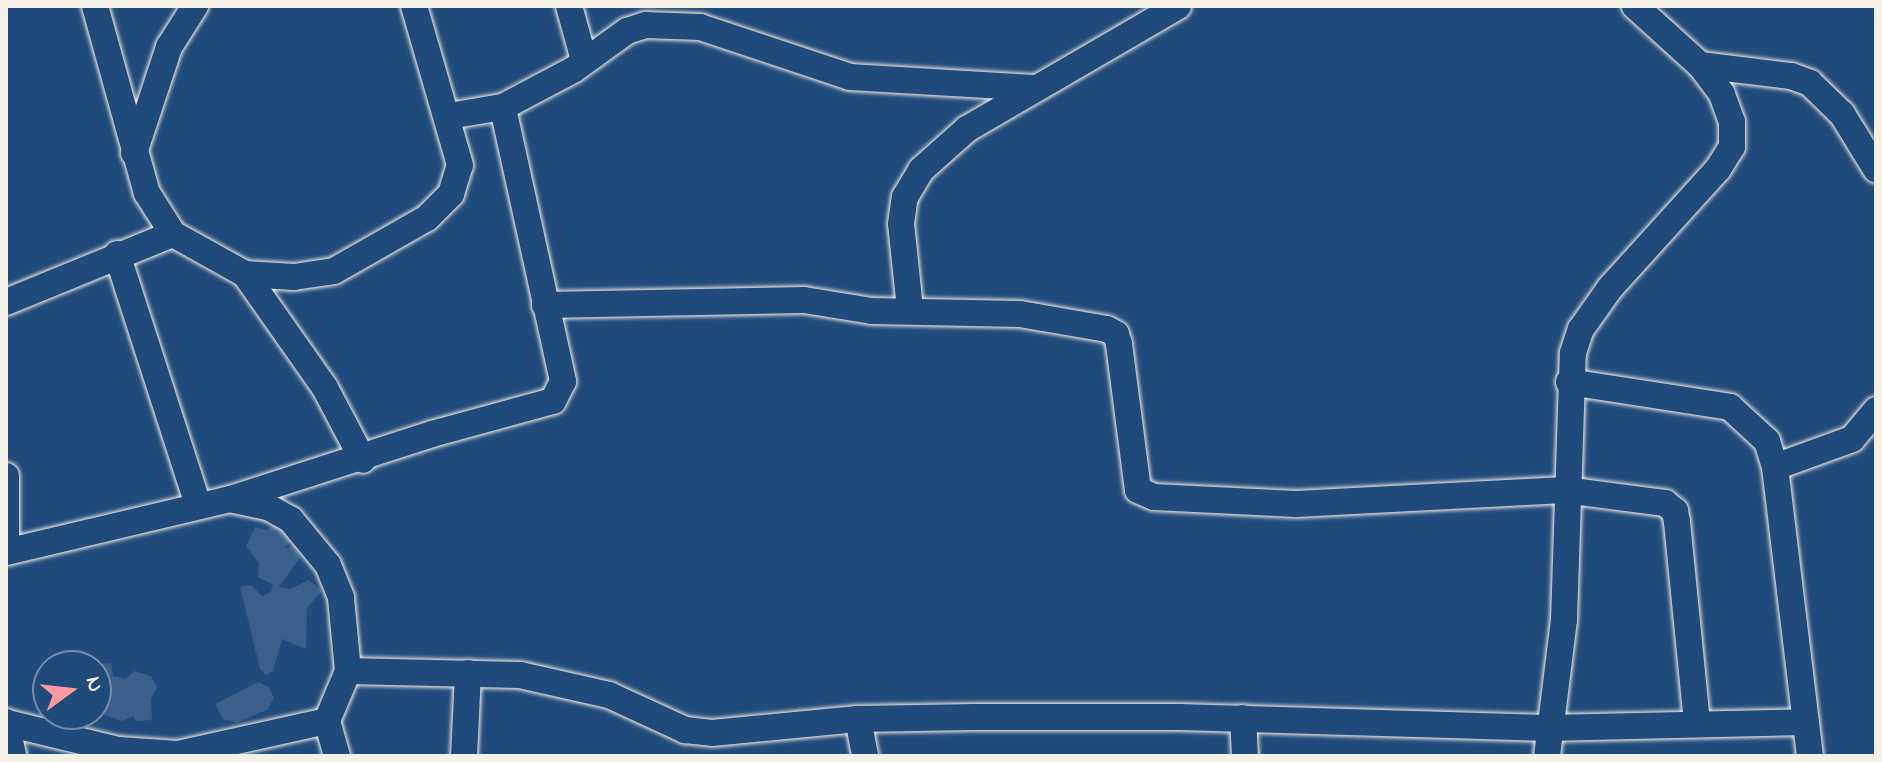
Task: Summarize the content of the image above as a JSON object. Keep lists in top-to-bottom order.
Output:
{
  "north": "right"
}
